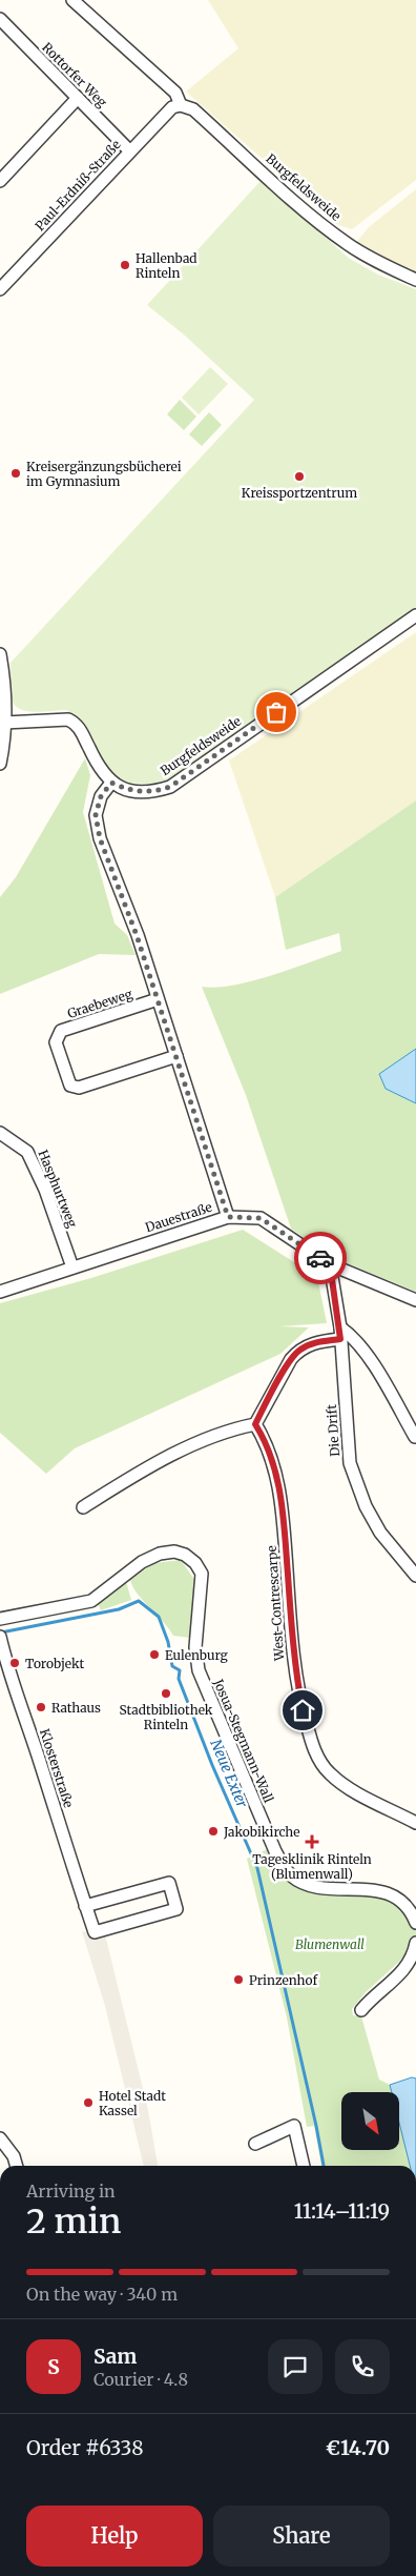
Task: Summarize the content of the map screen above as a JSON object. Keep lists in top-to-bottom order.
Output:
{
  "streets": {
    "street": [
      "Rottorfer Weg",
      "Paul-Erdniß-Straße",
      "Burgfeldsweide",
      "Graebeweg",
      "Hasphurtweg",
      "Dauestraße",
      "Die Drift",
      "West-Contrescarpe",
      "Josua-Stegmann-Wall",
      "Klosterstraße"
    ]
  },
  "crossings": [
    ["Rottorfer Weg", "Paul-Erdniß-Straße"],
    ["Paul-Erdniß-Straße", "Burgfeldsweide"],
    ["Hasphurtweg", "Dauestraße"],
    ["Dauestraße", "Die Drift"]
  ],
  "water": ["Neue Exter"],
  "parks": ["Blumenwall"],
  "places": {
    "other": [
      "Hallenbad Rinteln",
      "Kreisergänzungsbücherei im Gymnasium",
      "Kreissportzentrum",
      "Eulenburg",
      "Torobjekt",
      "Stadtbibliothek Rinteln",
      "Rathaus",
      "Jakobikirche",
      "Prinzenhof",
      "Hotel Stadt Kassel"
    ],
    "health": ["Tagesklinik Rinteln (Blumenwall)"]
  },
  "north": "bottom right",
  "page": {
    "heading": ["2 min", "Arriving in", "11:14–11:19"],
    "panel": [
      "Sam",
      "Courier · 4.8",
      "Order #6338",
      "€14.70"
    ],
    "bar": "On the way · 340 m",
    "round": "S",
    "buttons": ["Help", "Share"]
  }
}
